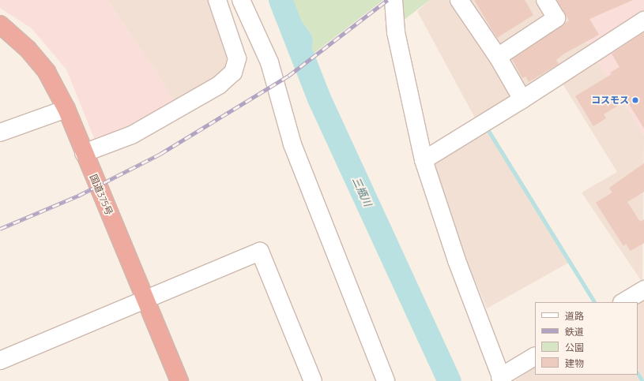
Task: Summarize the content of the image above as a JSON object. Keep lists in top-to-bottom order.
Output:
{
  "streets": {
    "highway": ["国道375号"]
  },
  "water": ["三瓶川"],
  "places": ["コスモス"],
  "legend": [
    "道路",
    "鉄道",
    "公園",
    "建物"
  ]
}
